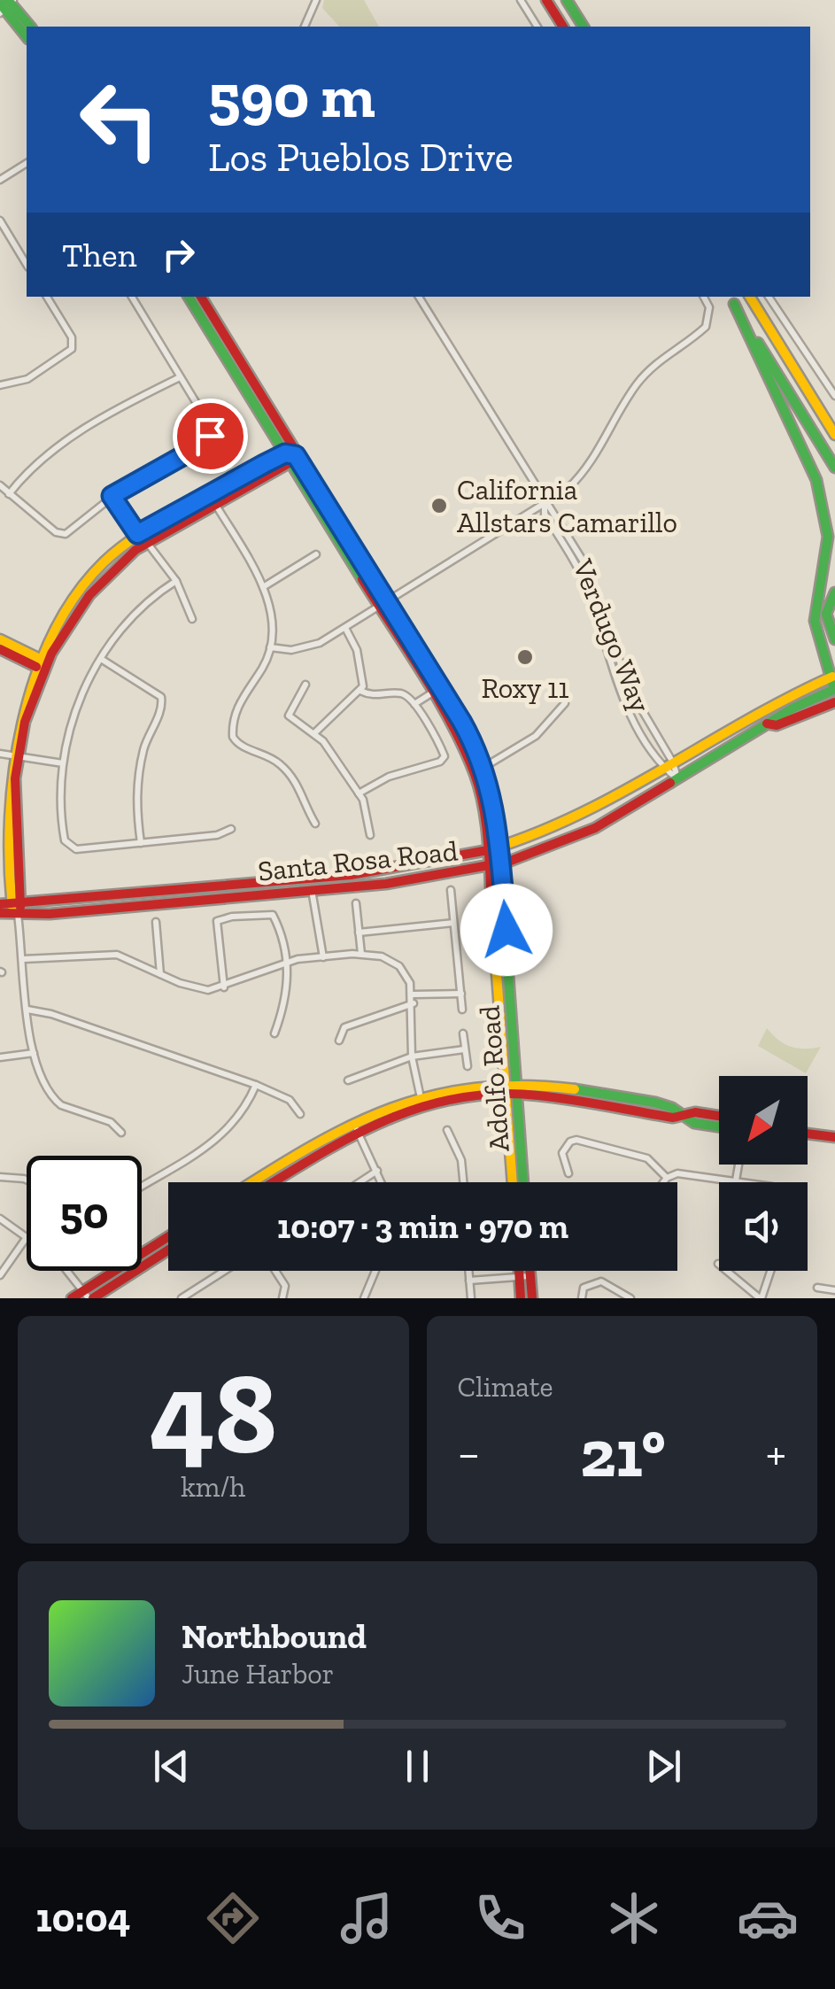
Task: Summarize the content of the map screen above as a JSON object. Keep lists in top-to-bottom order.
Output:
{
  "streets": {
    "main road": ["Santa Rosa Road", "Adolfo Road"],
    "street": ["Verdugo Way"]
  },
  "crossings": [
    ["Verdugo Way", "Santa Rosa Road"],
    ["Santa Rosa Road", "Adolfo Road"]
  ],
  "places": ["California Allstars Camarillo", "Roxy 11"],
  "north": "bottom left",
  "page": {
    "turn": ["590 m", "Los Pueblos Drive"],
    "then": "Then",
    "limit": "50",
    "trip": "10:07 · 3 min · 970 m",
    "tile": [
      ["48", "km/h"],
      "Climate"
    ],
    "heat": ["−", "21°", "+"],
    "song": ["Northbound", "June Harbor"],
    "tabs": "10:04"
  }
}
